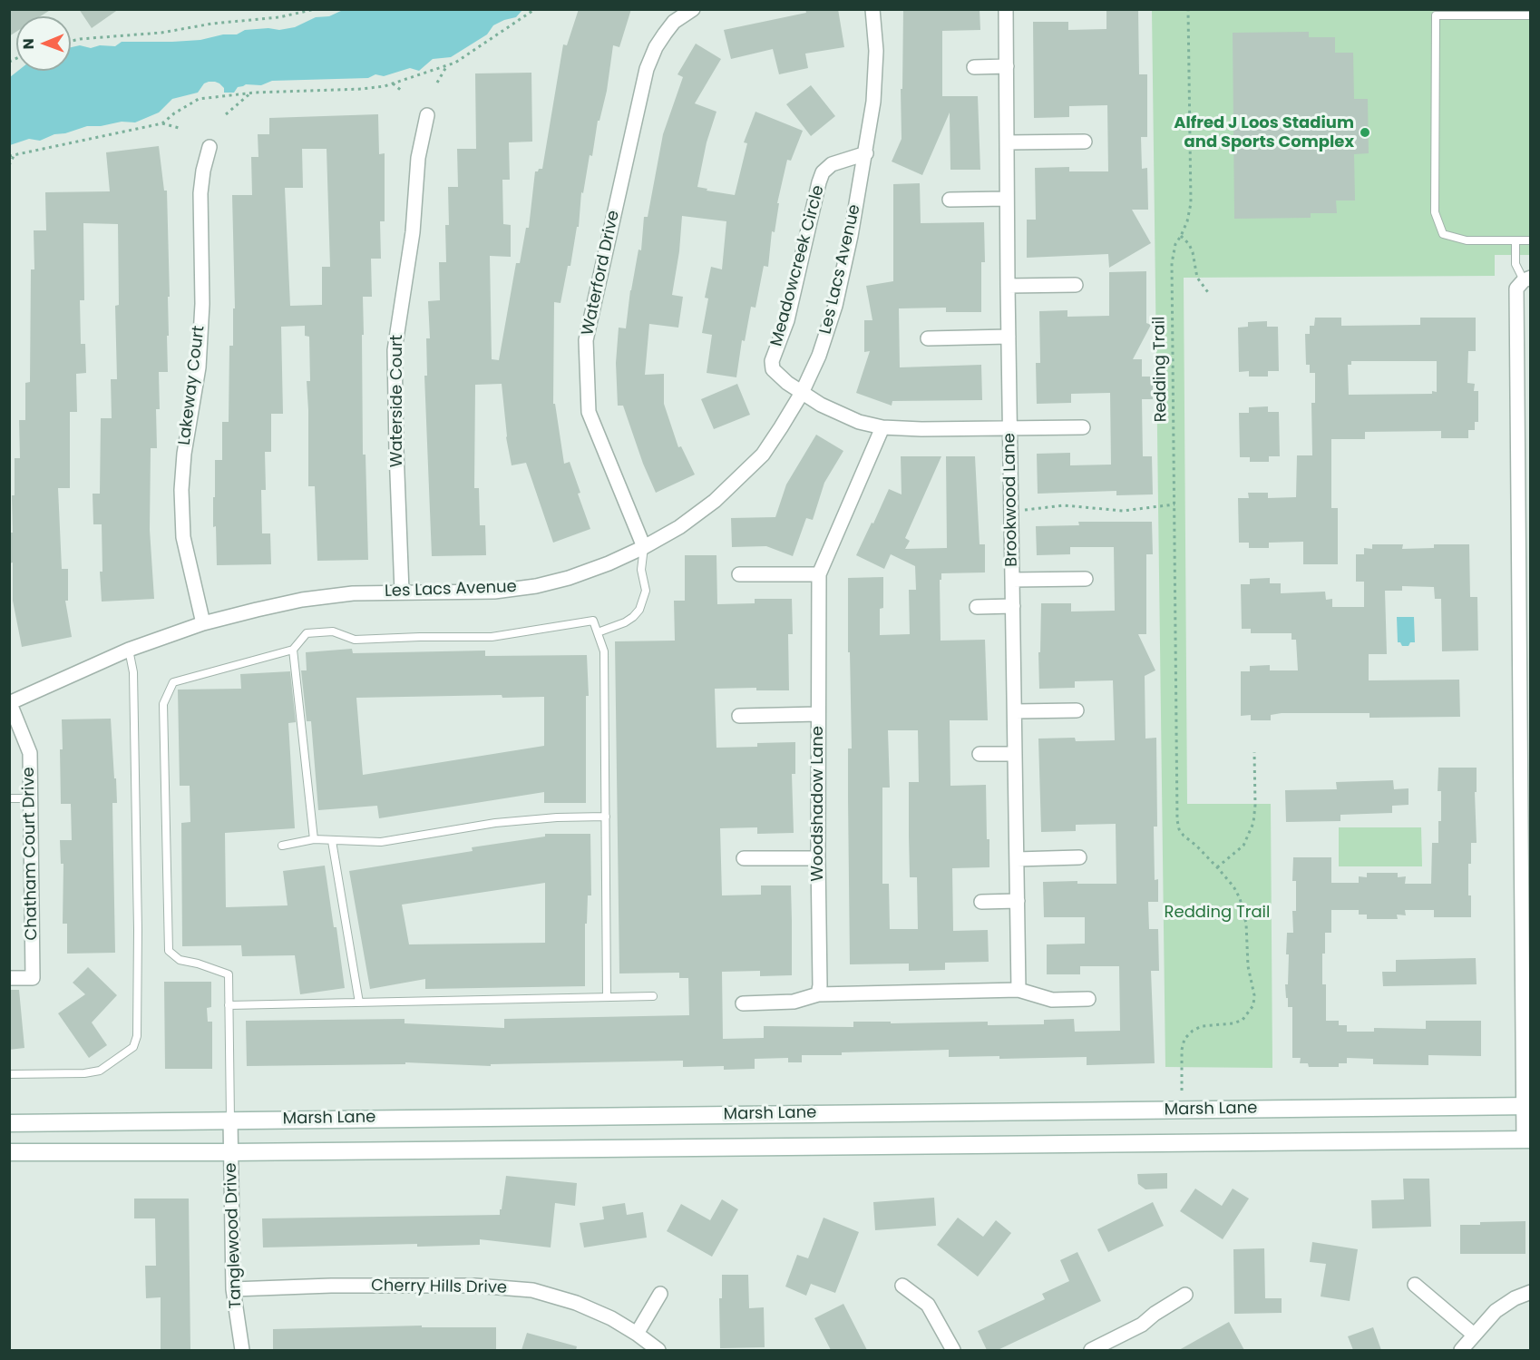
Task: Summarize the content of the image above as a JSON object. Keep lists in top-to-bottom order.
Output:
{
  "streets": {
    "main road": ["Marsh Lane"],
    "street": [
      "Meadowcreek Circle",
      "Les Lacs Avenue",
      "Waterford Drive",
      "Lakeway Court",
      "Waterside Court",
      "Brookwood Lane",
      "Woodshadow Lane",
      "Chatham Court Drive",
      "Tanglewood Drive",
      "Cherry Hills Drive"
    ],
    "path": ["Redding Trail"]
  },
  "crossings": [
    ["Meadowcreek Circle", "Les Lacs Avenue"],
    ["Meadowcreek Circle", "Brookwood Lane"],
    ["Meadowcreek Circle", "Woodshadow Lane"],
    ["Les Lacs Avenue", "Waterford Drive"],
    ["Les Lacs Avenue", "Lakeway Court"],
    ["Les Lacs Avenue", "Waterside Court"],
    ["Les Lacs Avenue", "Chatham Court Drive"],
    ["Marsh Lane", "Tanglewood Drive"],
    ["Tanglewood Drive", "Cherry Hills Drive"]
  ],
  "parks": ["Redding Trail"],
  "places": ["Alfred J Loos Stadium and Sports Complex"],
  "north": "left"
}
